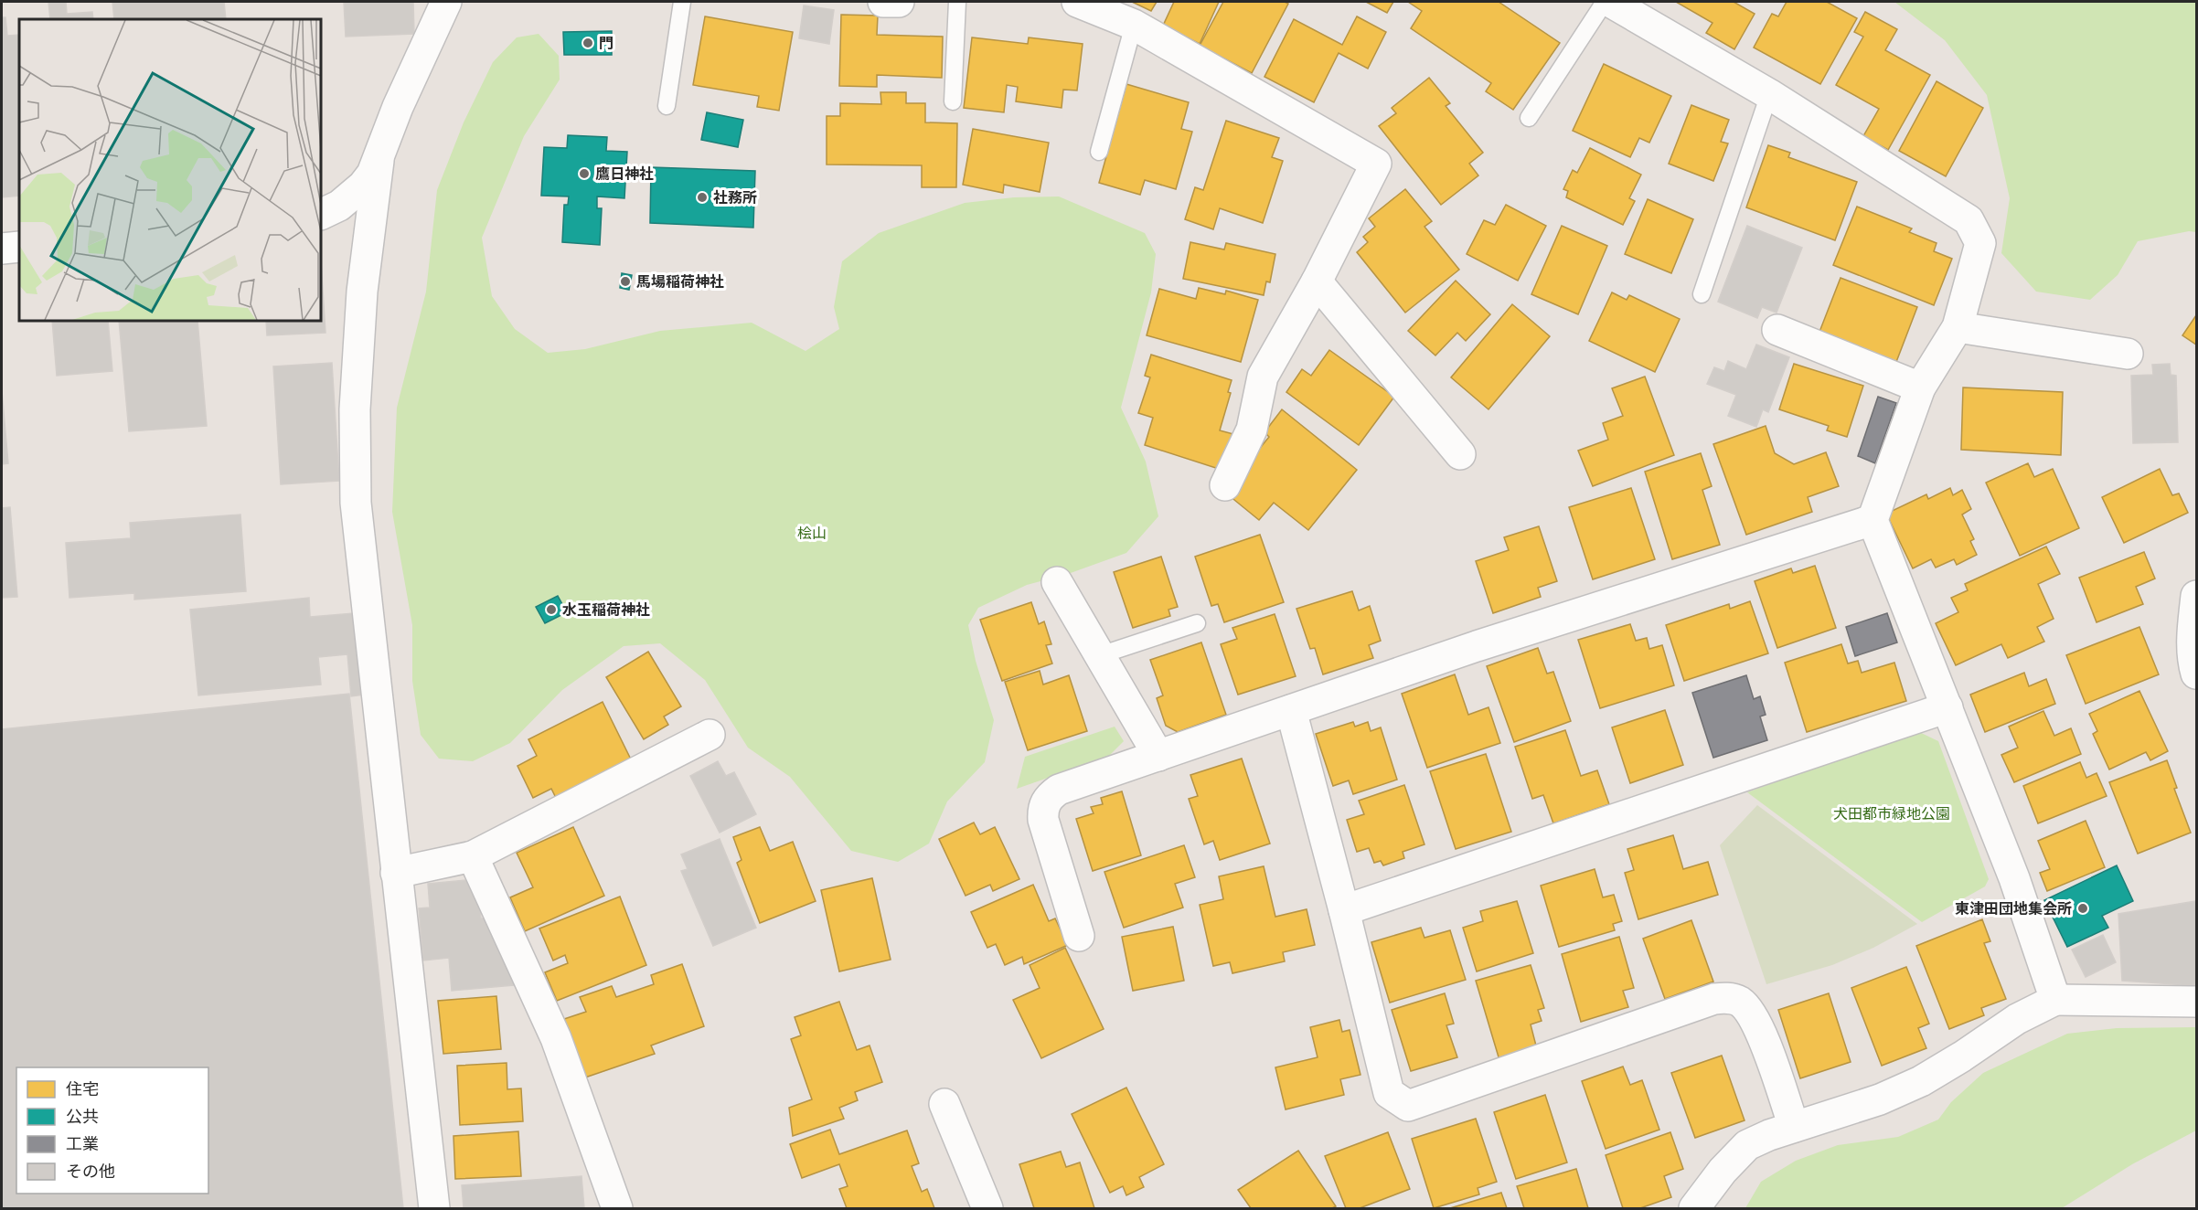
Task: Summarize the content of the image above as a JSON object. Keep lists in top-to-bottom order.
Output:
{
  "parks": ["桧山", "犬田都市緑地公園"],
  "places": [
    "門",
    "鷹日神社",
    "社務所",
    "馬場稲荷神社",
    "水玉稲荷神社",
    "東津田団地集会所"
  ],
  "legend": [
    "住宅",
    "公共",
    "工業",
    "その他"
  ]
}
